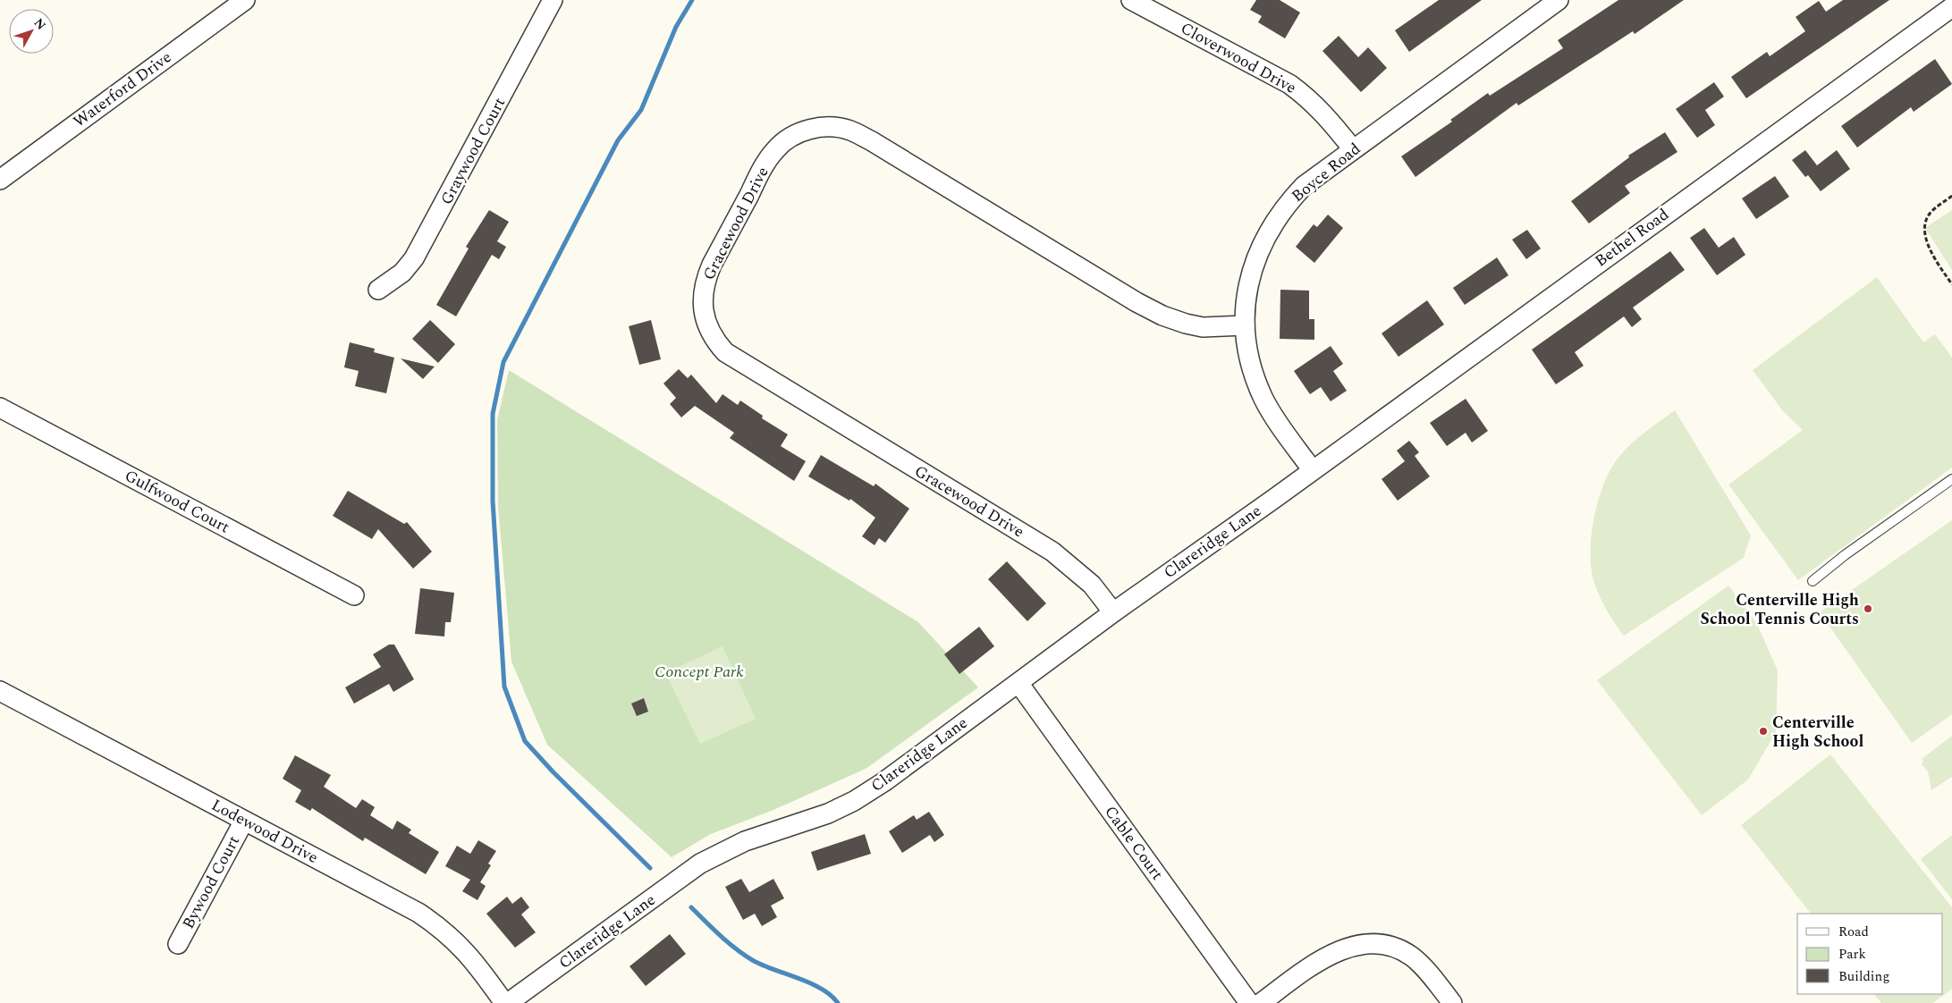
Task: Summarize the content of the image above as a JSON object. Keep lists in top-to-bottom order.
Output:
{
  "streets": {
    "street": [
      "Cloverwood Drive",
      "Waterford Drive",
      "Graywood Court",
      "Boyce Road",
      "Gracewood Drive",
      "Bethel Road",
      "Gulfwood Court",
      "Clareridge Lane",
      "Lodewood Drive",
      "Cable Court",
      "Bywood Court"
    ]
  },
  "crossings": [
    ["Cloverwood Drive", "Boyce Road"],
    ["Boyce Road", "Gracewood Drive"],
    ["Boyce Road", "Bethel Road"],
    ["Boyce Road", "Clareridge Lane"],
    ["Gracewood Drive", "Clareridge Lane"],
    ["Bethel Road", "Clareridge Lane"],
    ["Clareridge Lane", "Cable Court"],
    ["Lodewood Drive", "Bywood Court"]
  ],
  "parks": ["Concept Park"],
  "places": ["Centerville High School Tennis Courts", "Centerville High School"],
  "legend": ["Road", "Park", "Building"],
  "north": "top right"
}
